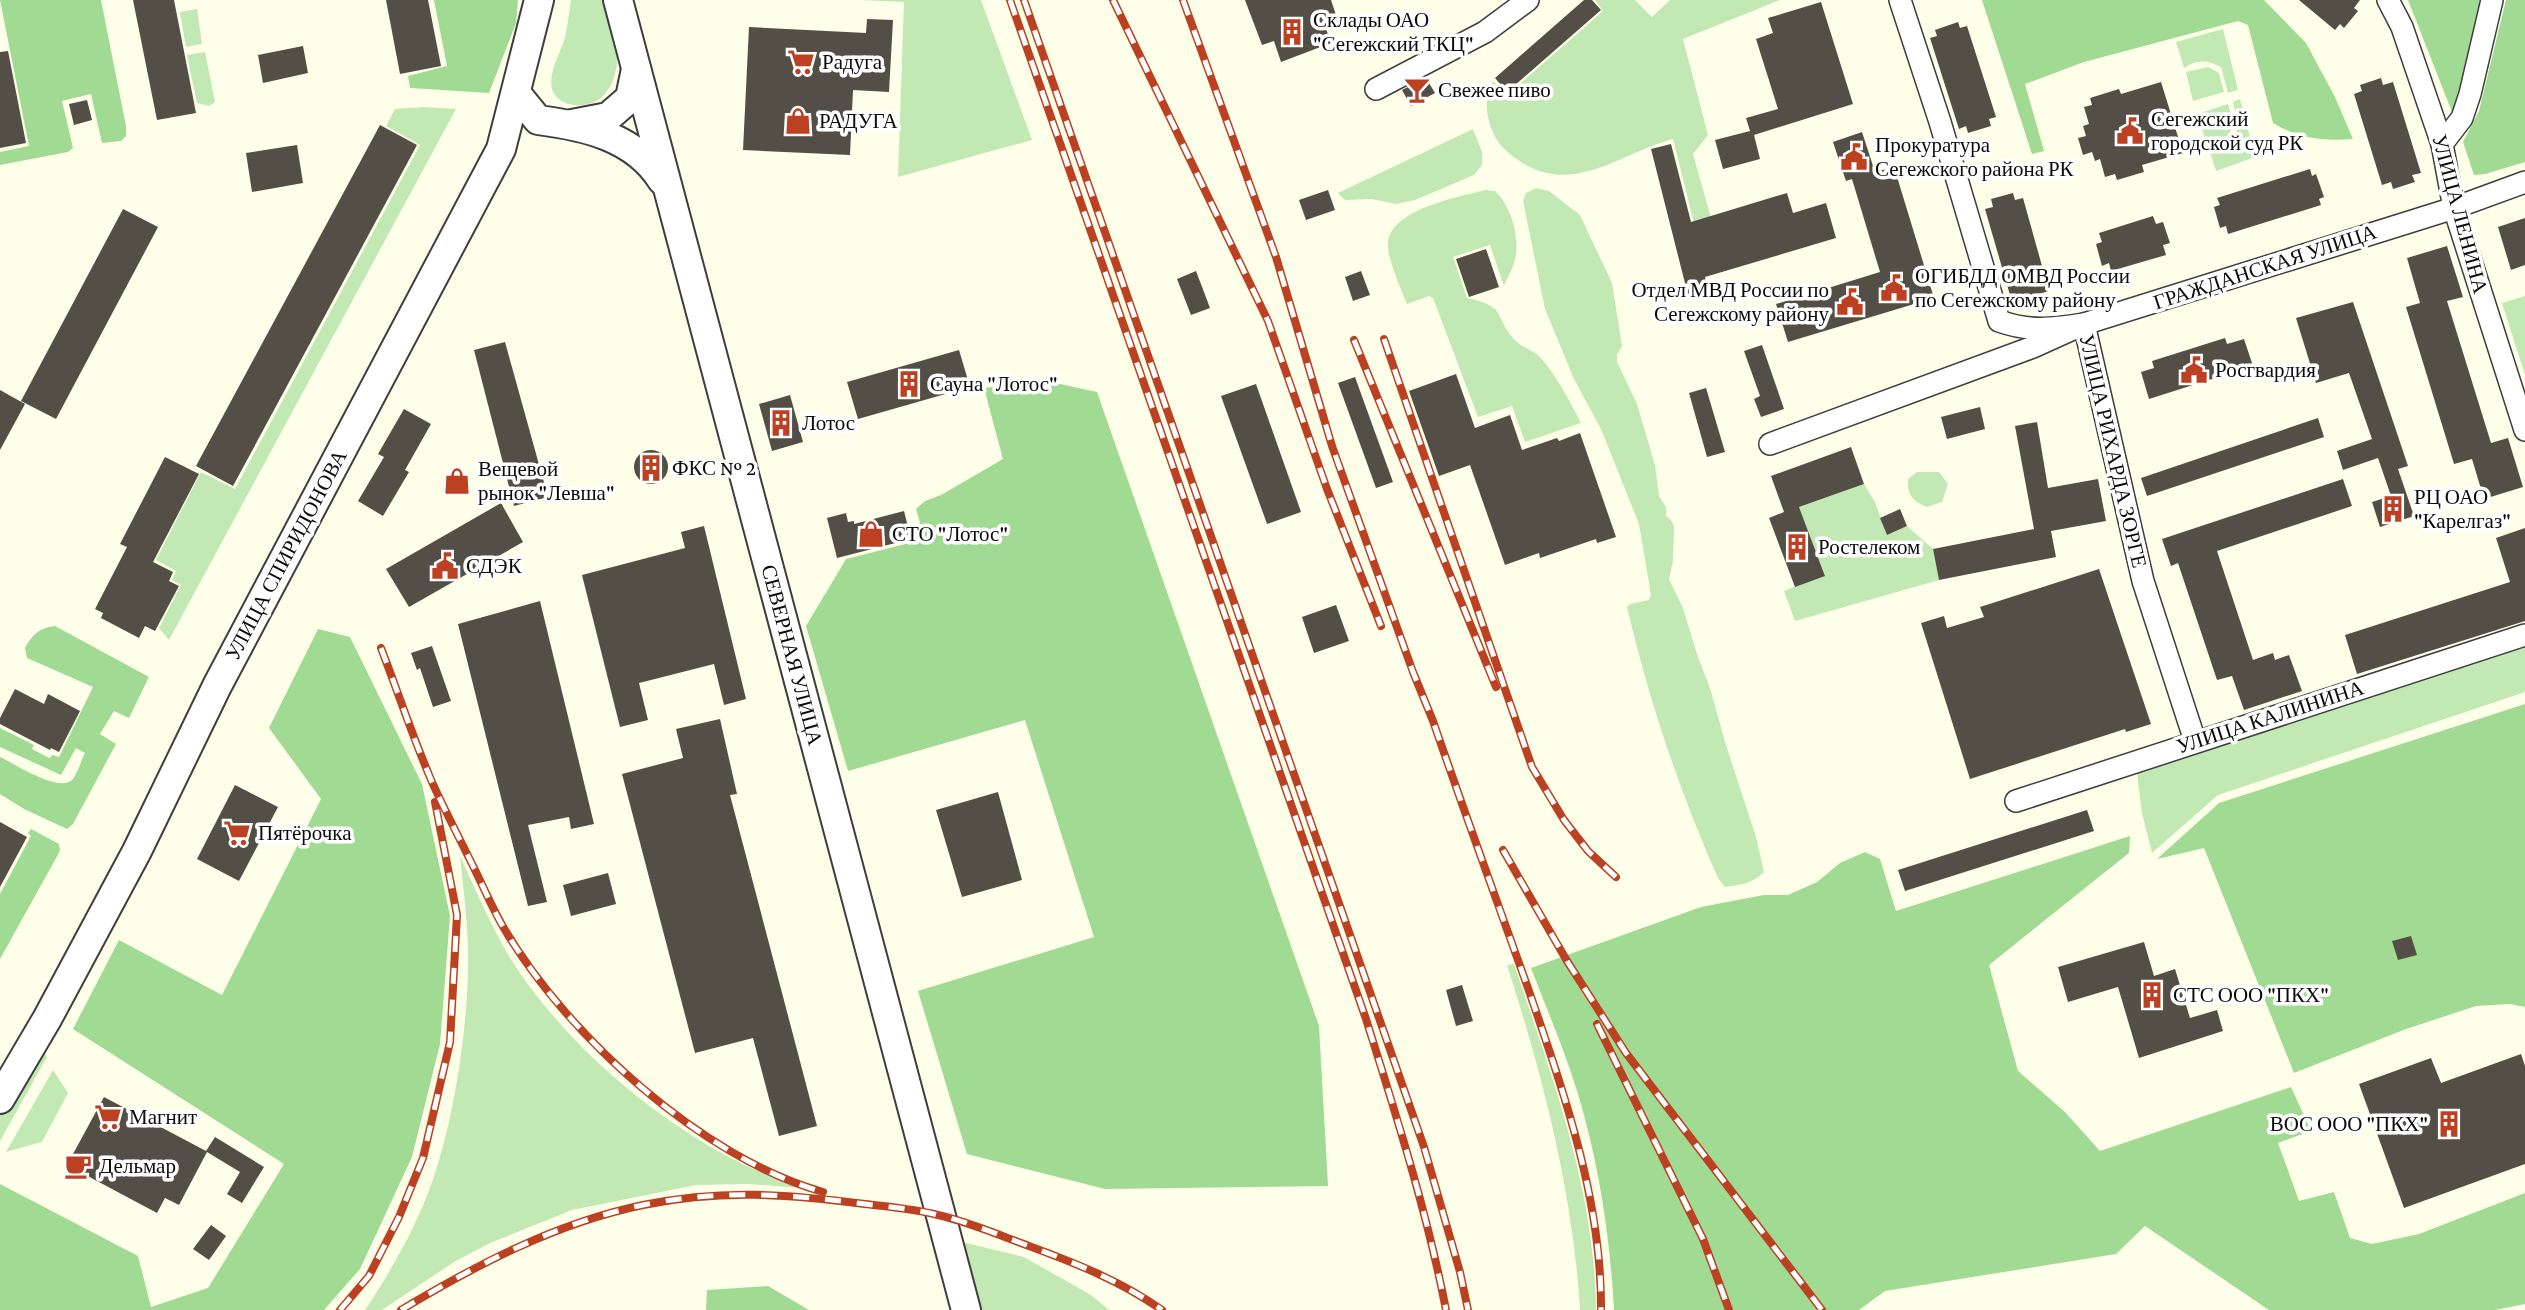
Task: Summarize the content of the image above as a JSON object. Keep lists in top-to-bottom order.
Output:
{
  "streets": {
    "street": [
      "УЛИЦА ЛЕНИНА",
      "ГРАЖДАНСКАЯ УЛИЦА",
      "УЛИЦА РИХАРДА ЗОРГЕ",
      "УЛИЦА СПИРИДОНОВА",
      "СЕВЕРНАЯ УЛИЦА",
      "УЛИЦА КАЛИНИНА"
    ]
  },
  "crossings": [
    ["УЛИЦА ЛЕНИНА", "ГРАЖДАНСКАЯ УЛИЦА"],
    ["ГРАЖДАНСКАЯ УЛИЦА", "УЛИЦА РИХАРДА ЗОРГЕ"],
    ["УЛИЦА РИХАРДА ЗОРГЕ", "УЛИЦА КАЛИНИНА"]
  ],
  "places": {
    "building": [
      "Склады ОАО \"Сегежский ТКЦ\"",
      "Сауна \"Лотос\"",
      "Лотос",
      "ФКС № 2",
      "РЦ ОАО \"Карелгаз\"",
      "Ростелеком",
      "СТС ООО \"ПКХ\"",
      "ВОС ООО \"ПКХ\""
    ],
    "supermarket": ["Радуга", "Пятёрочка", "Магнит"],
    "bar": ["Свежее пиво"],
    "shop": ["РАДУГА", "Вещевой рынок \"Левша\"", "СТО \"Лотос\""],
    "public building": [
      "Сегежский городской суд РК",
      "Прокуратура Сегежского района РК",
      "ОГИБДД ОМВД России по Сегежскому району",
      "Отдел МВД России по Сегежскому району",
      "Росгвардия",
      "СДЭК"
    ],
    "cafe": ["Дельмар"]
  }
}
